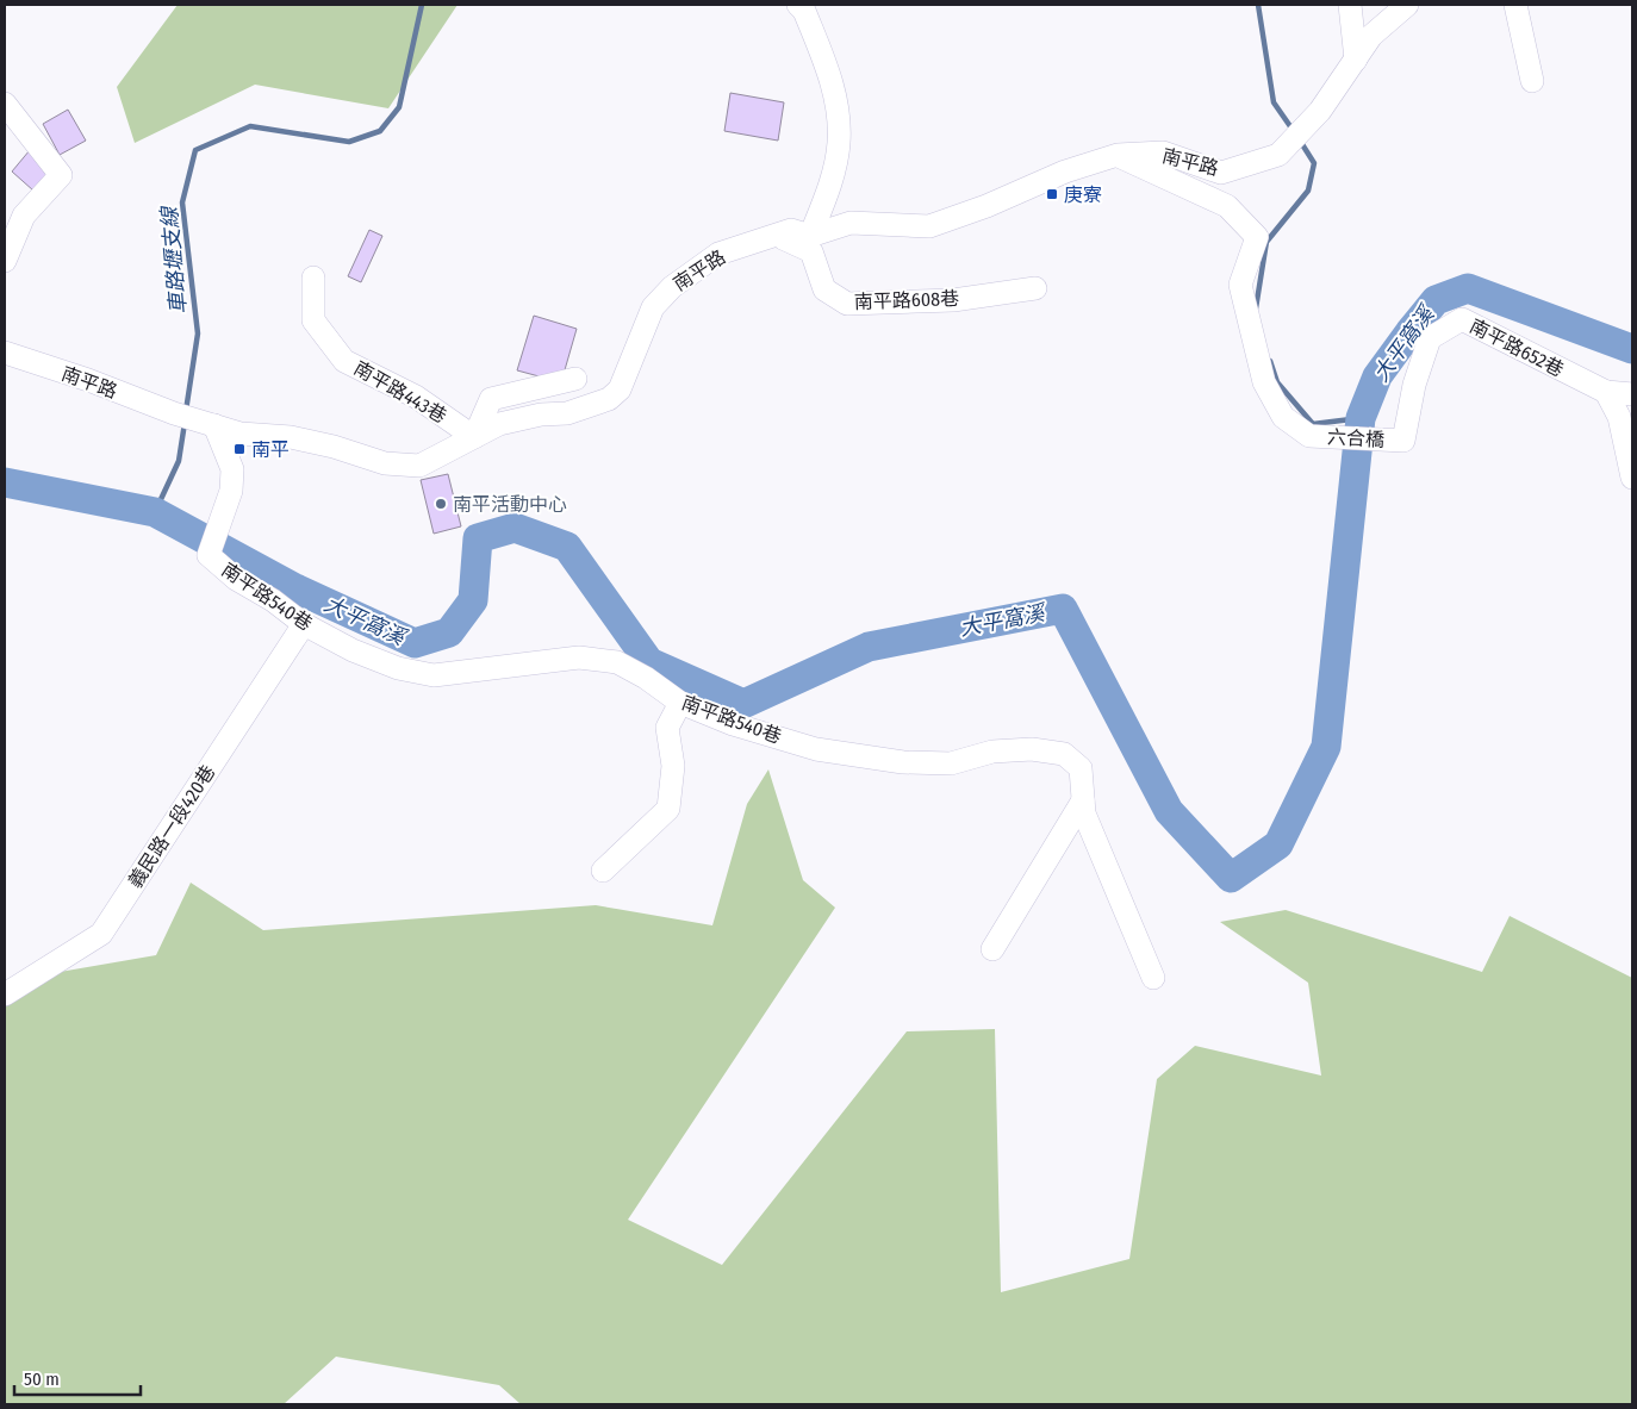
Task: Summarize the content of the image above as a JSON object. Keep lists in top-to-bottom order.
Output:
{
  "streets": {
    "street": [
      "南平路",
      "南平路608巷",
      "南平路652巷",
      "南平路443巷",
      "六合橋",
      "南平路540巷",
      "義民路一段420巷"
    ]
  },
  "crossings": [
    ["南平路", "南平路608巷"],
    ["南平路", "南平路443巷"],
    ["南平路", "六合橋"],
    ["南平路", "南平路540巷"],
    ["南平路652巷", "六合橋"],
    ["南平路540巷", "義民路一段420巷"]
  ],
  "water": ["車路壢支線", "大平窩溪"],
  "places": {
    "transit": ["庚寮", "南平"],
    "other": ["南平活動中心"]
  },
  "scale_bar": "50 m"
}
